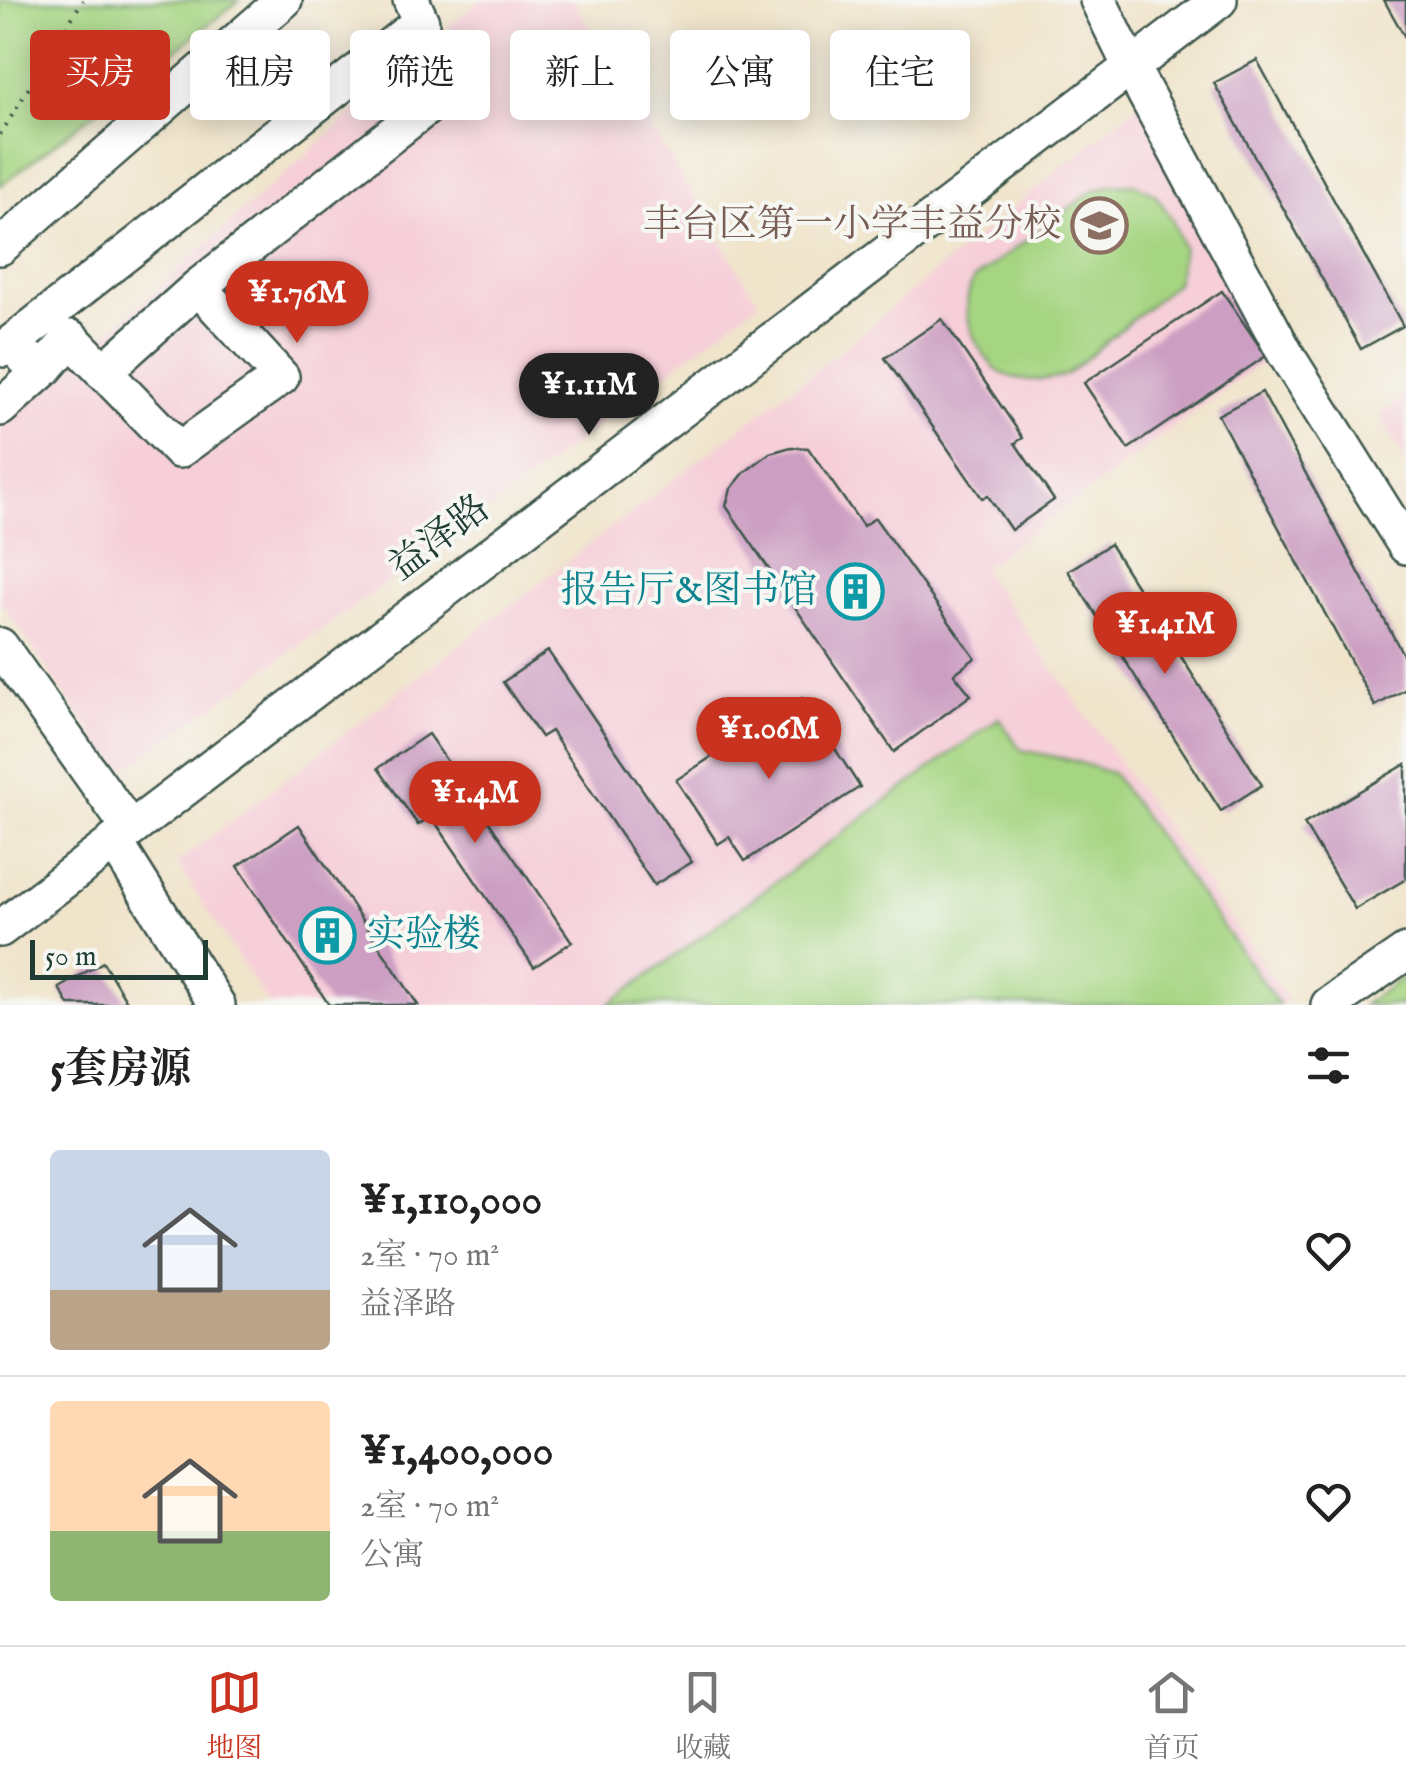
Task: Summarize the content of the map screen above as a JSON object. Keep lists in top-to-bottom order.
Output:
{
  "streets": {
    "street": ["益泽路"]
  },
  "places": {
    "school or university": ["丰台区第一小学丰益分校"],
    "building": ["报告厅&图书馆", "实验楼"]
  },
  "scale_bar": "50 m",
  "page": {
    "chip": [
      "买房",
      "租房",
      "筛选",
      "新上",
      "公寓",
      "住宅"
    ],
    "price": [
      "¥1.76M",
      "¥1.11M",
      "¥1.41M",
      "¥1.06M",
      "¥1.4M"
    ],
    "scale": "50 m",
    "heading": "5套房源",
    "list": [
      {
        "name": "¥1,110,000",
        "note": "2室 · 70 m² · 益泽路"
      },
      {
        "name": "¥1,400,000",
        "note": "2室 · 70 m² · 公寓"
      }
    ],
    "tabs": ["地图", "收藏", "首页"]
  }
}
